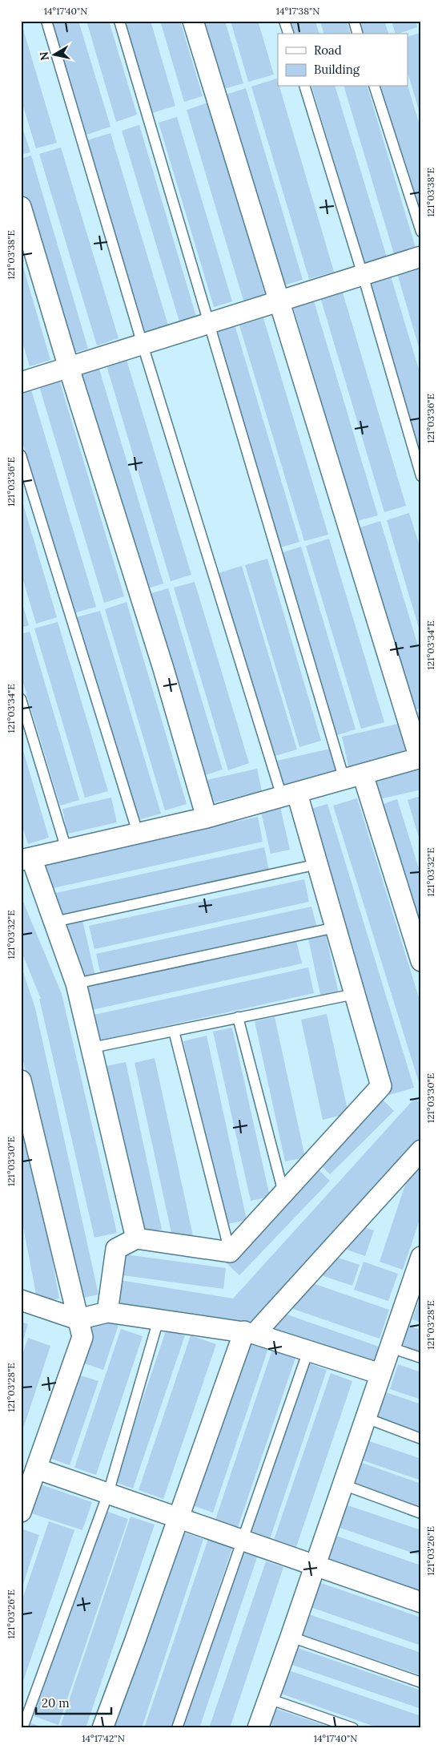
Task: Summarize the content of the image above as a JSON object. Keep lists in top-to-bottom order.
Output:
{
  "legend": ["Road", "Building"],
  "scale_bar": "20 m",
  "north": "left",
  "coordinates": [
    "14°17'40\"N",
    "14°17'38\"N",
    "121°03'38\"E",
    "121°03'36\"E",
    "121°03'34\"E",
    "121°03'32\"E",
    "121°03'30\"E",
    "121°03'28\"E",
    "121°03'26\"E",
    "14°17'42\"N"
  ]
}
